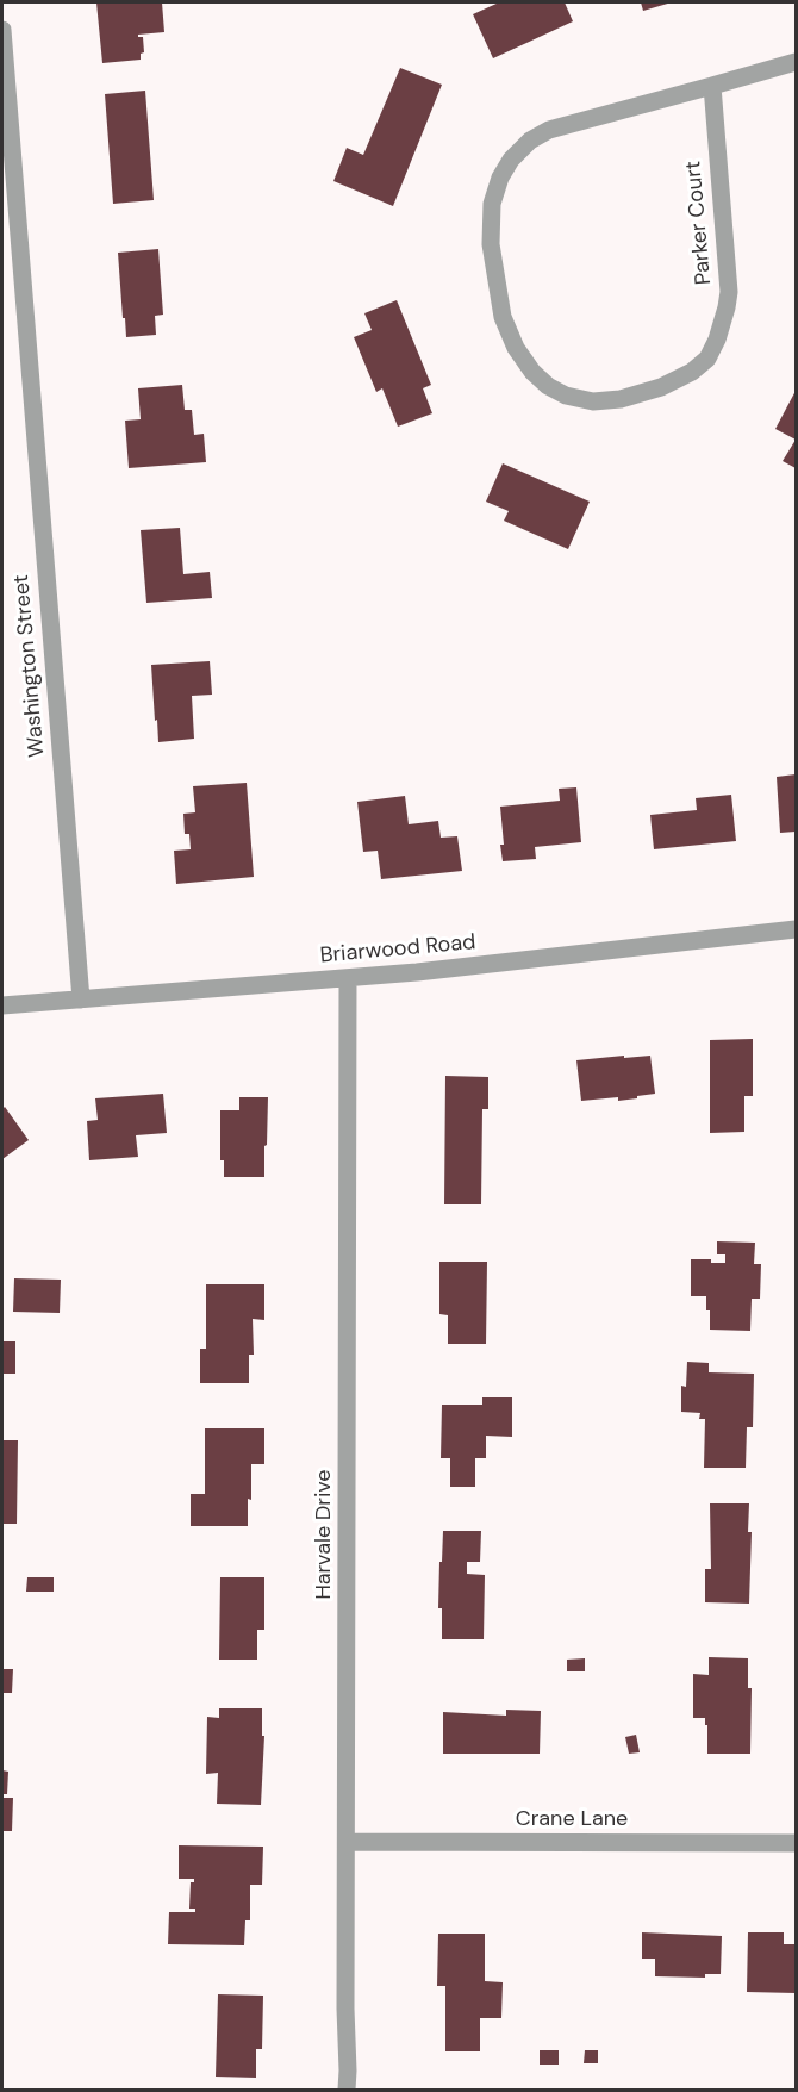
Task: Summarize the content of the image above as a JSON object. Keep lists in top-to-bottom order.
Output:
{
  "streets": {
    "street": [
      "Parker Court",
      "Washington Street",
      "Briarwood Road",
      "Harvale Drive",
      "Crane Lane"
    ]
  },
  "crossings": [
    ["Washington Street", "Briarwood Road"],
    ["Briarwood Road", "Harvale Drive"],
    ["Harvale Drive", "Crane Lane"]
  ]
}
